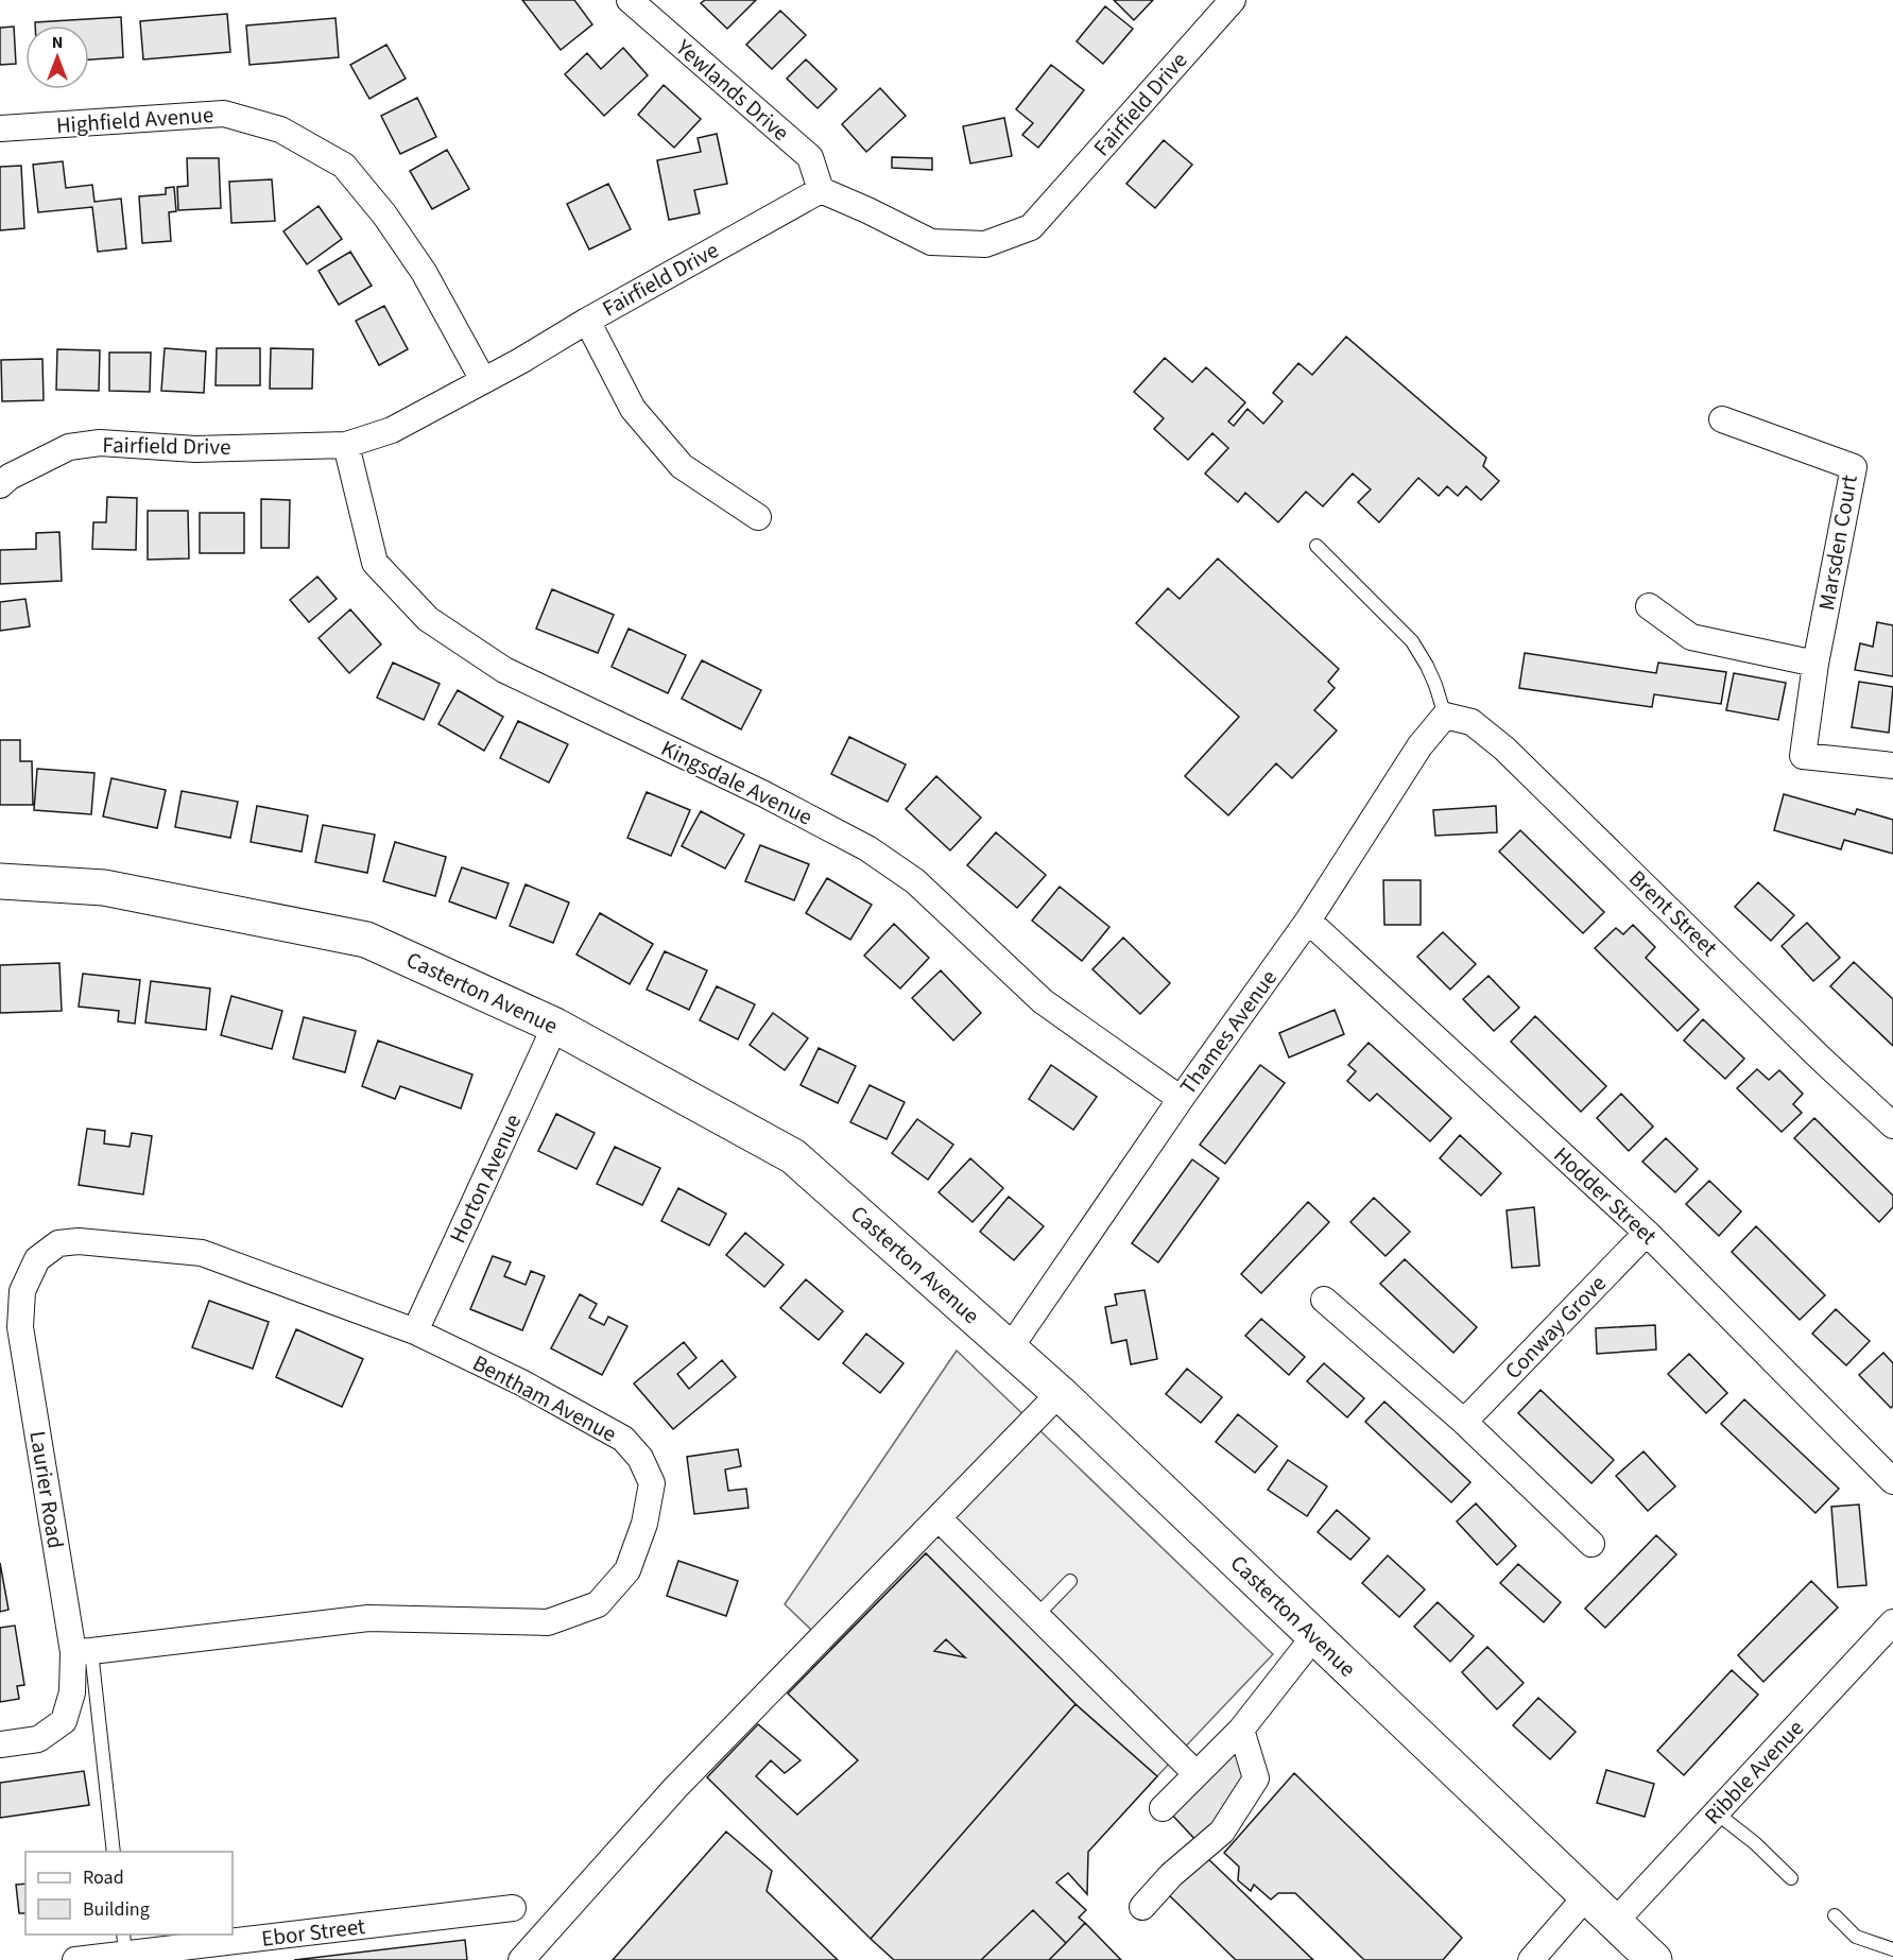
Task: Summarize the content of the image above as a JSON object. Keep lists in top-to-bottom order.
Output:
{
  "streets": {
    "highway": ["Casterton Avenue"],
    "street": [
      "Yewlands Drive",
      "Fairfield Drive",
      "Highfield Avenue",
      "Marsden Court",
      "Kingsdale Avenue",
      "Brent Street",
      "Thames Avenue",
      "Horton Avenue",
      "Hodder Street",
      "Conway Grove",
      "Bentham Avenue",
      "Laurier Road",
      "Ribble Avenue",
      "Ebor Street"
    ]
  },
  "crossings": [
    ["Yewlands Drive", "Fairfield Drive"],
    ["Fairfield Drive", "Highfield Avenue"],
    ["Fairfield Drive", "Kingsdale Avenue"],
    ["Kingsdale Avenue", "Thames Avenue"],
    ["Brent Street", "Thames Avenue"],
    ["Casterton Avenue", "Thames Avenue"],
    ["Casterton Avenue", "Horton Avenue"],
    ["Casterton Avenue", "Ribble Avenue"],
    ["Thames Avenue", "Hodder Street"],
    ["Horton Avenue", "Bentham Avenue"],
    ["Hodder Street", "Conway Grove"],
    ["Bentham Avenue", "Laurier Road"]
  ],
  "legend": ["Road", "Building"],
  "north": "top"
}
